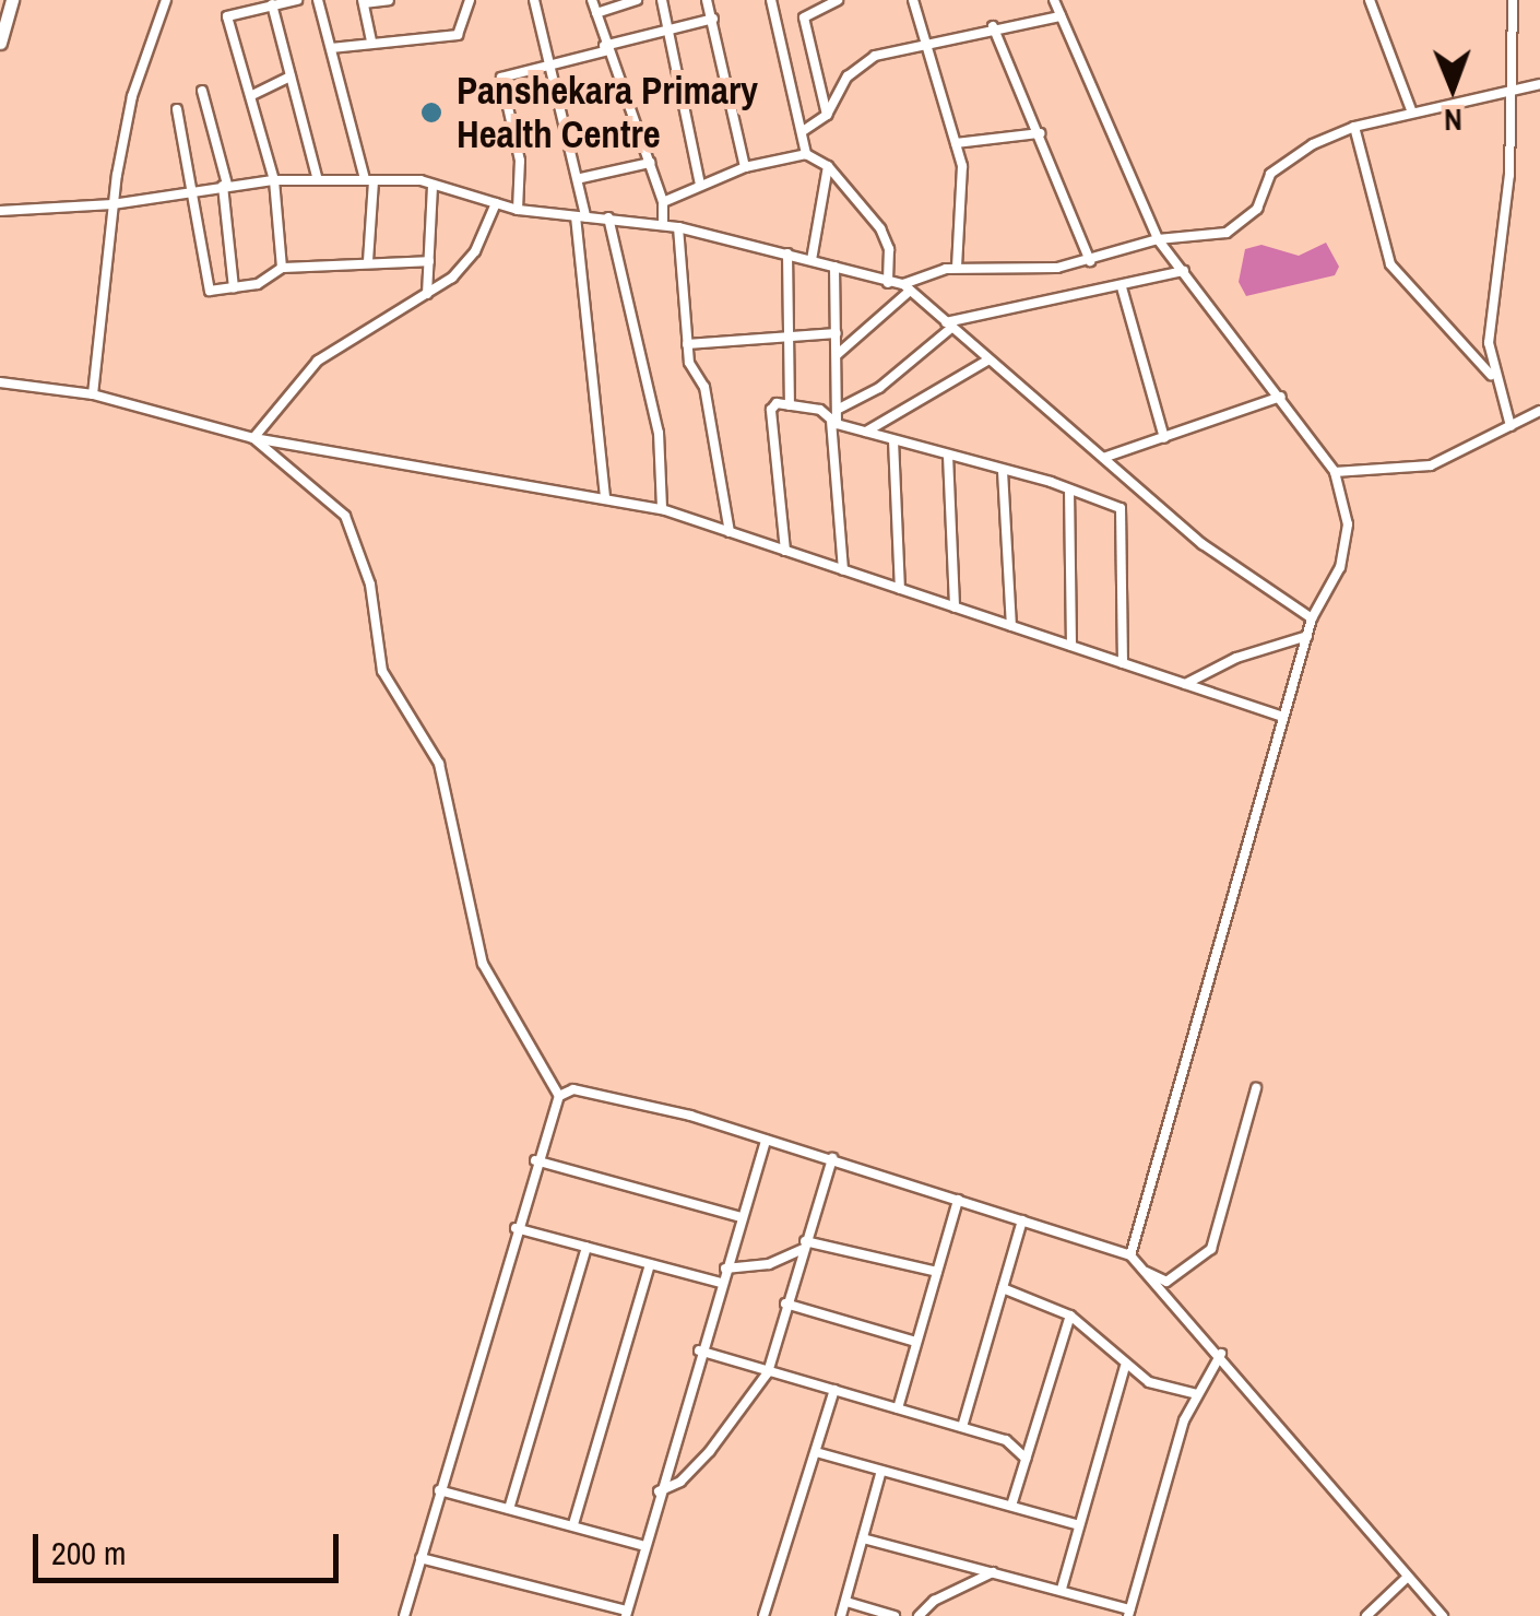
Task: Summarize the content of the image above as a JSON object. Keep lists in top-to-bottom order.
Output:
{
  "places": ["Panshekara Primary Health Centre"],
  "scale_bar": "200 m",
  "north": "bottom"
}
